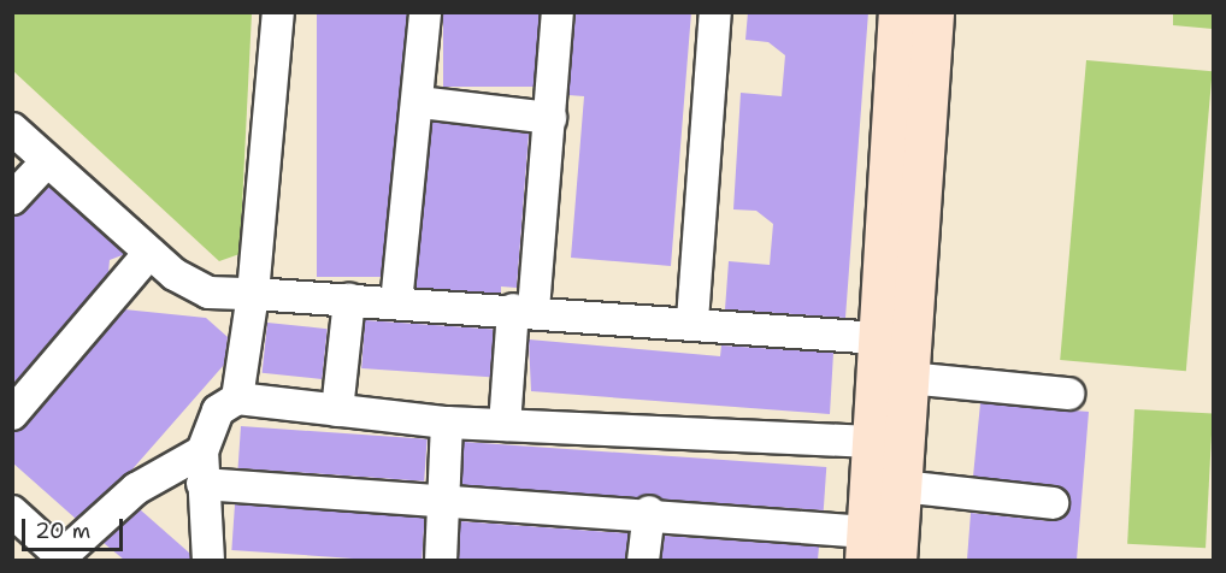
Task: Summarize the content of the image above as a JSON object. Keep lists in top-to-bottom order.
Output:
{
  "scale_bar": "20 m"
}
